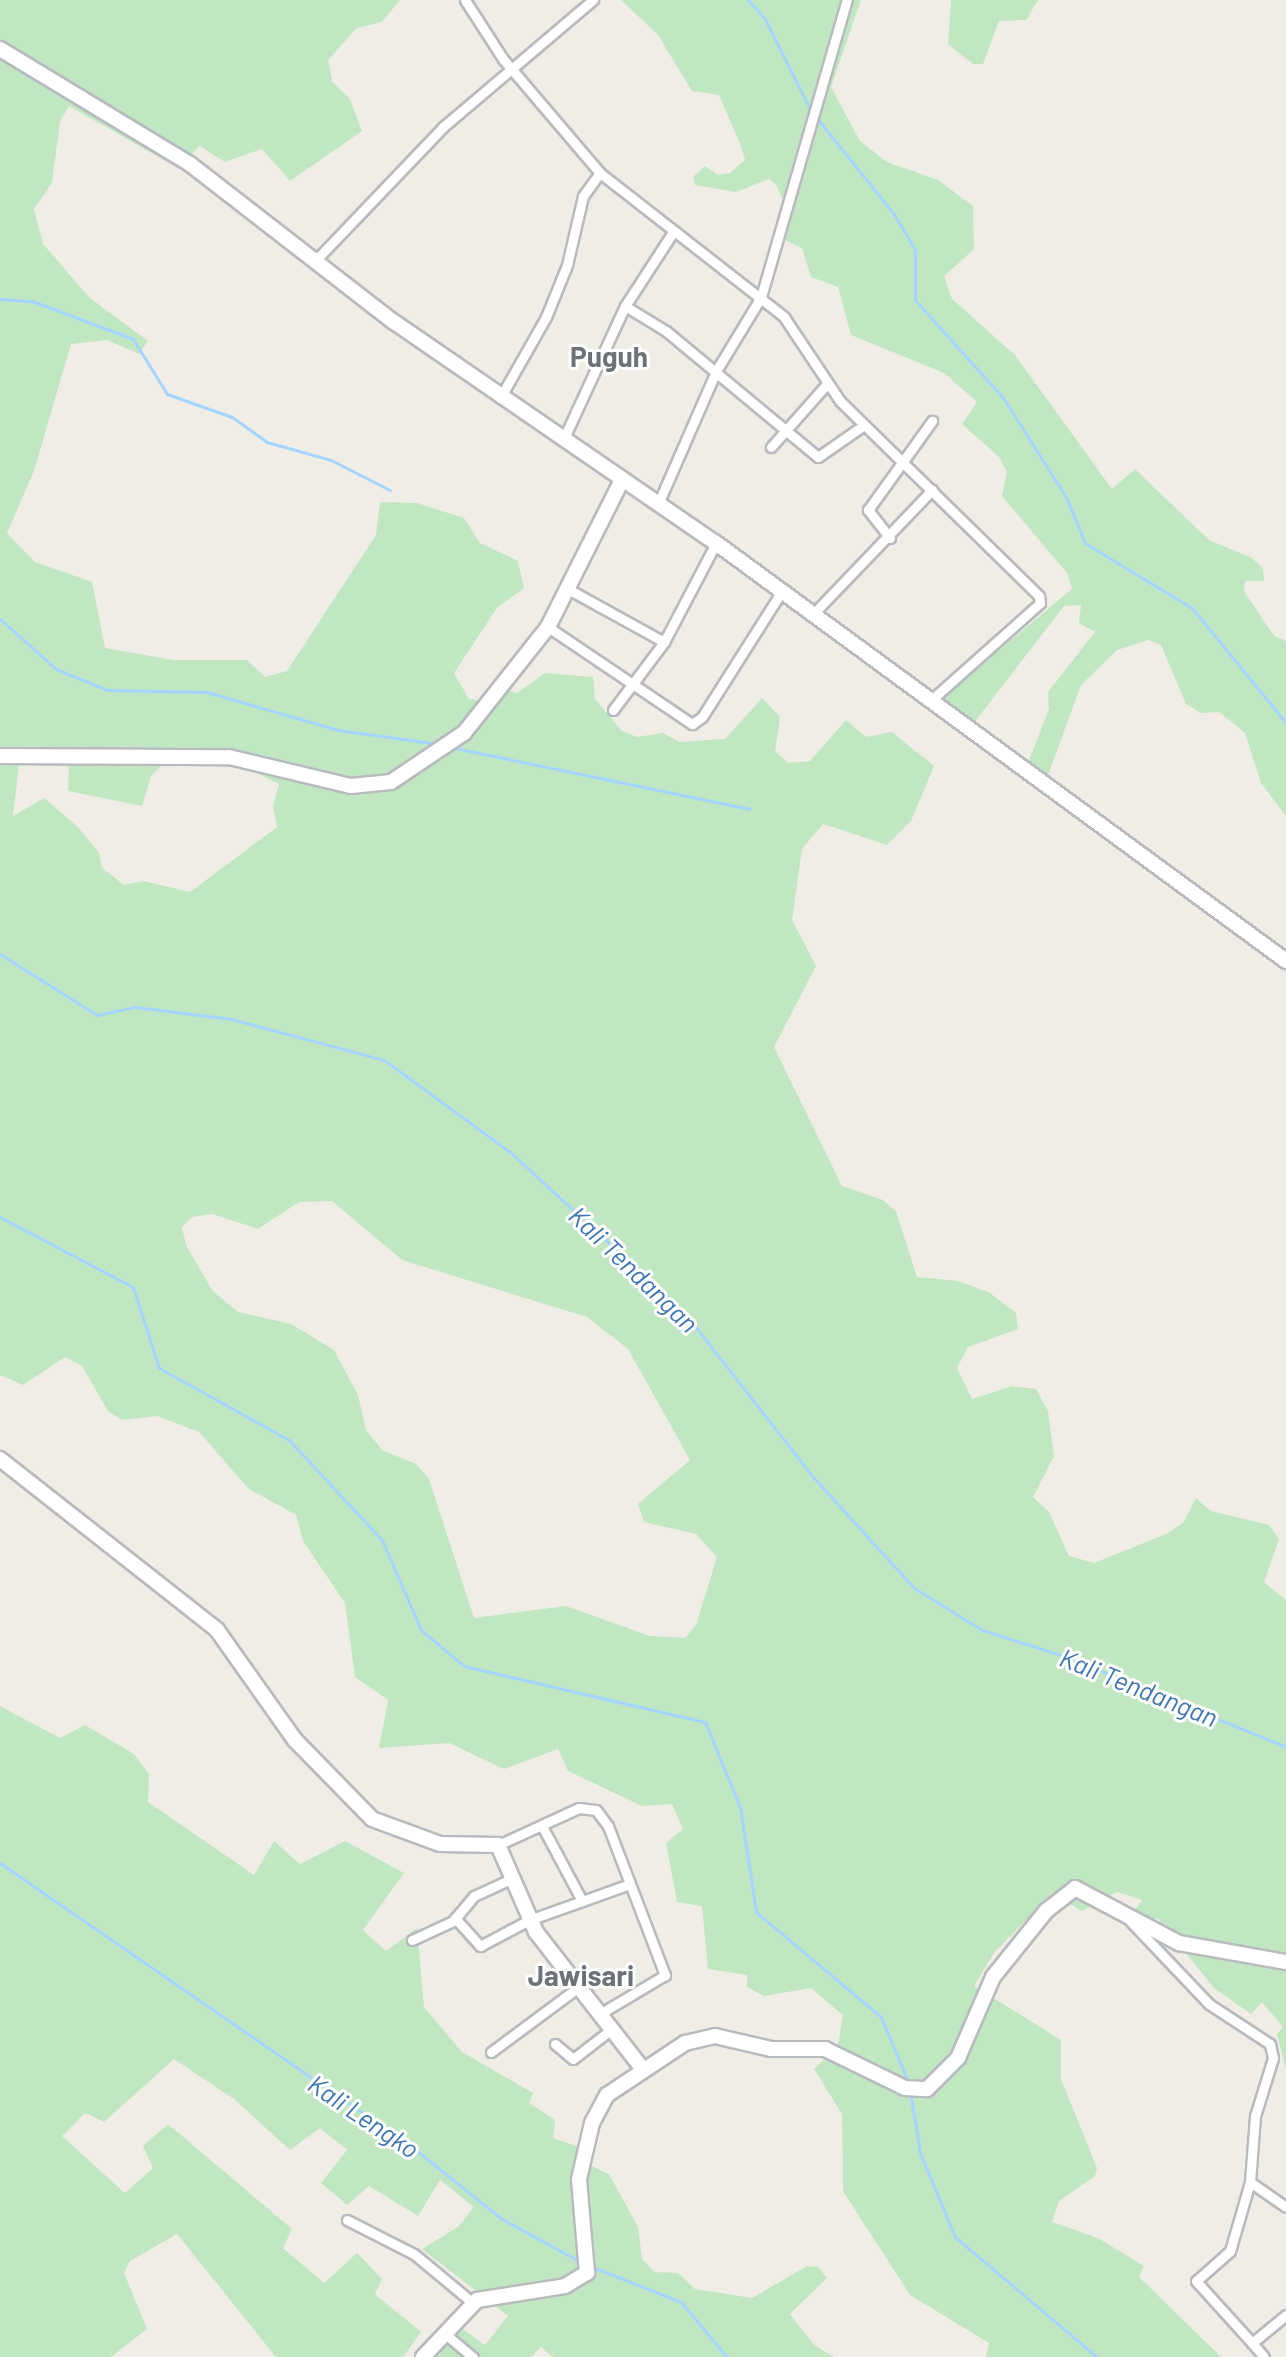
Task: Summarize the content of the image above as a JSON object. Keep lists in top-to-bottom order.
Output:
{
  "districts": ["Puguh", "Jawisari"],
  "water": ["Kali Tendangan", "Kali Lengko"]
}
